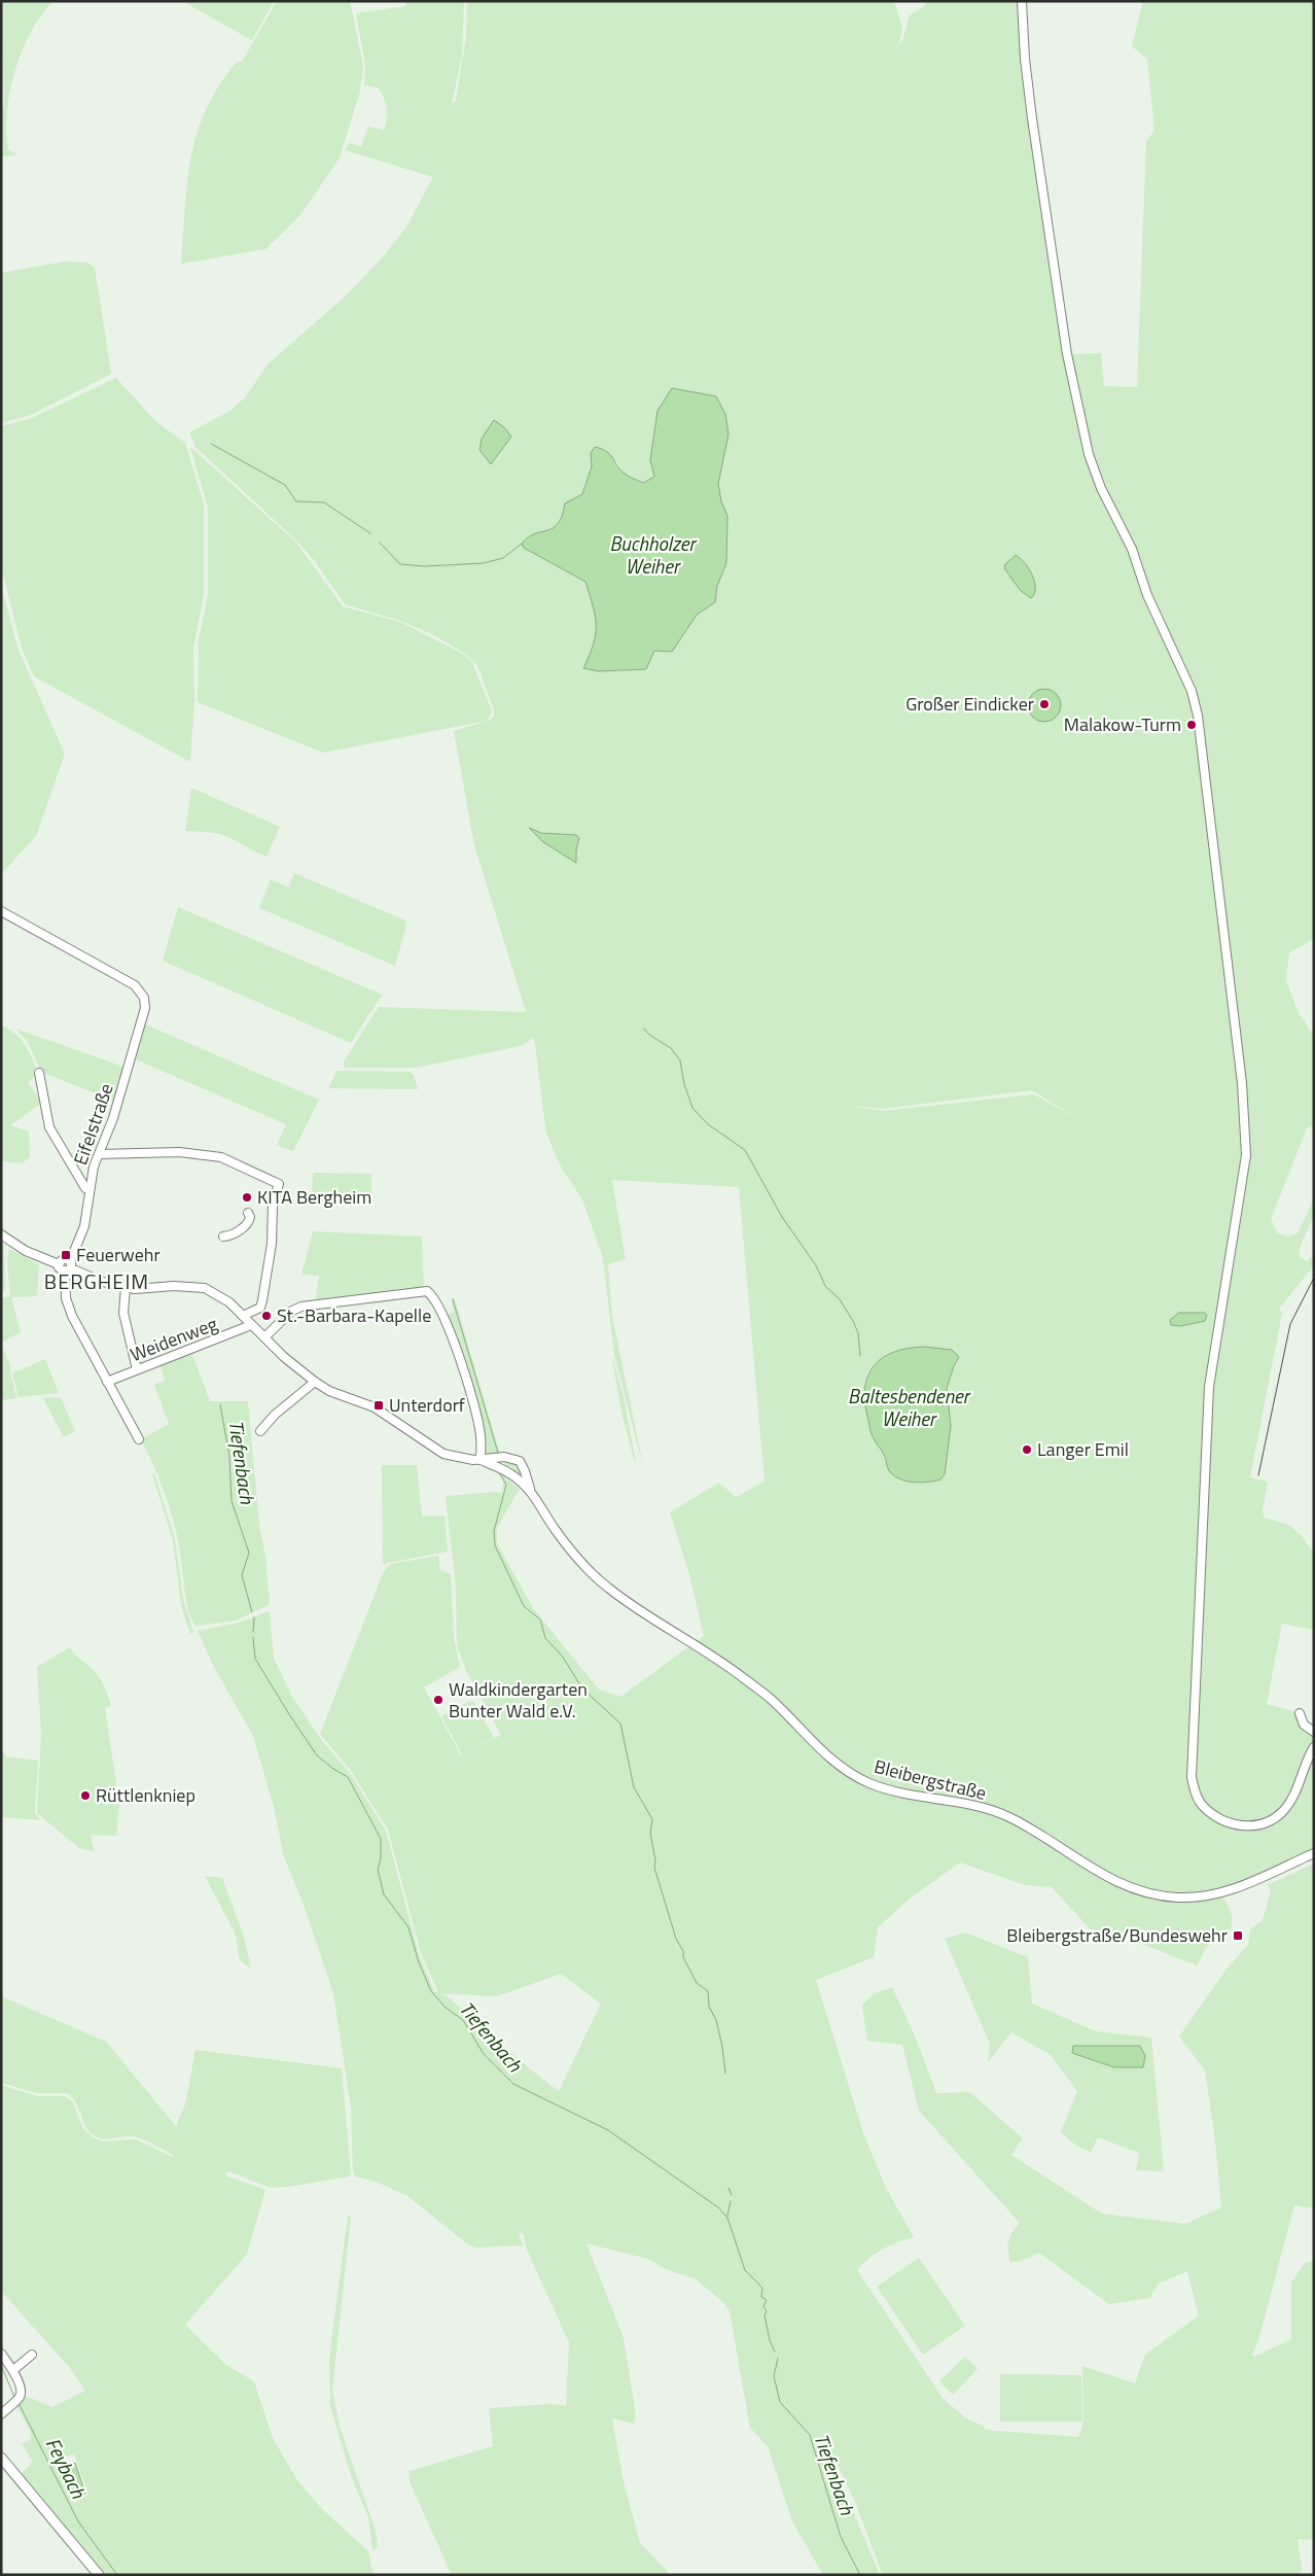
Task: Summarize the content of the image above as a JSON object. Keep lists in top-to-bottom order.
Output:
{
  "streets": {
    "street": ["Eifelstraße", "Weidenweg", "Bleibergstraße"]
  },
  "districts": ["BERGHEIM"],
  "water": [
    "Buchholzer Weiher",
    "Baltesbendener Weiher",
    "Tiefenbach",
    "Feybach"
  ],
  "places": {
    "other": [
      "Großer Eindicker",
      "Malakow-Turm",
      "KITA Bergheim",
      "St.-Barbara-Kapelle",
      "Langer Emil",
      "Waldkindergarten Bunter Wald e.V.",
      "Rüttlenkniep"
    ],
    "transit": ["Feuerwehr", "Unterdorf", "Bleibergstraße/Bundeswehr"]
  }
}
